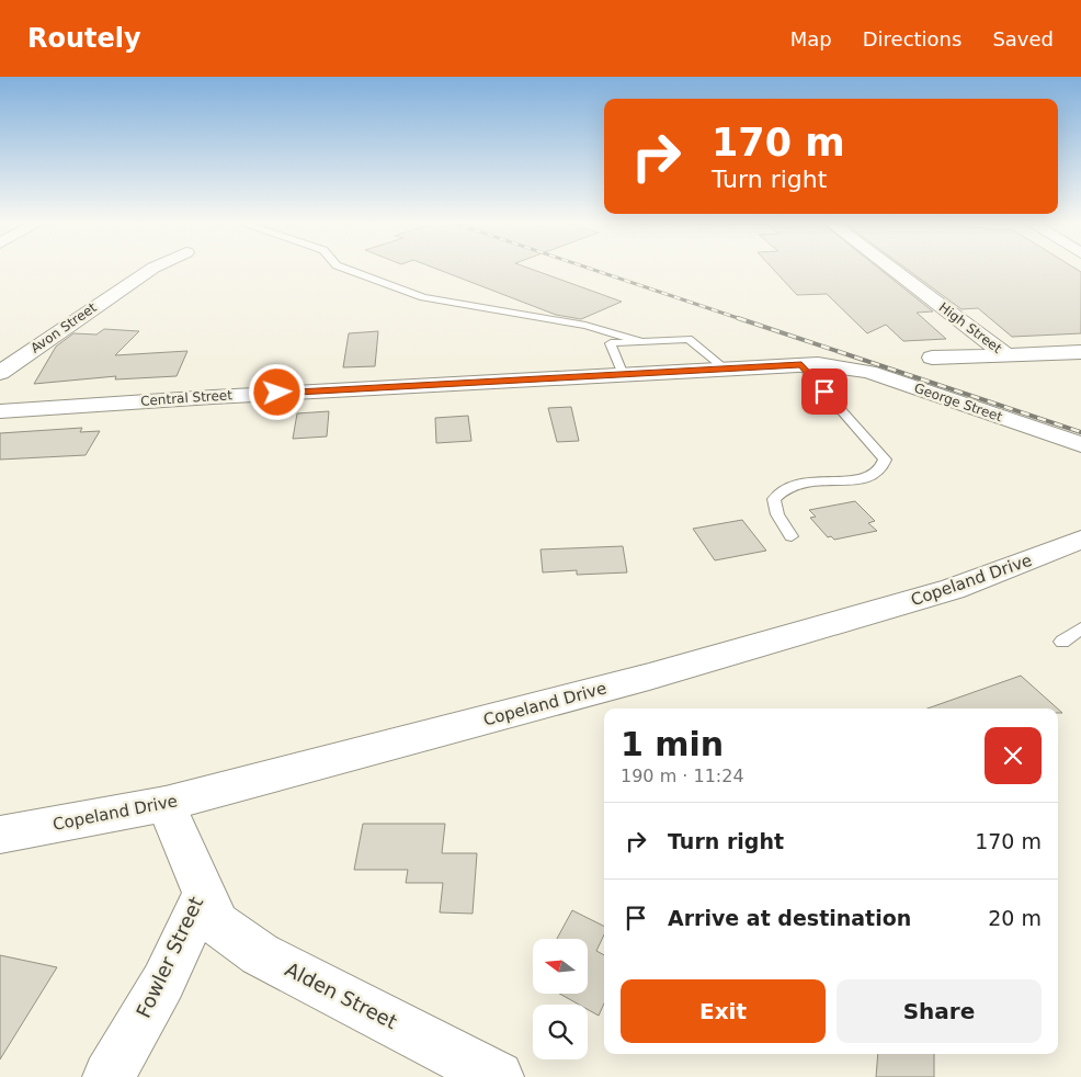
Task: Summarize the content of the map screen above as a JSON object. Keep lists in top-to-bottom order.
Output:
{
  "streets": {
    "street": [
      "Avon Street",
      "High Street",
      "Central Street",
      "George Street",
      "Copeland Drive",
      "Fowler Street",
      "Alden Street"
    ]
  },
  "crossings": [
    ["Central Street", "George Street"],
    ["Copeland Drive", "Fowler Street"],
    ["Fowler Street", "Alden Street"]
  ],
  "north": "left",
  "page": {
    "header": "Routely",
    "nav": ["Map", "Directions", "Saved"],
    "turn": ["170 m", "Turn right"],
    "heading": ["1 min", "190 m · 11:24"],
    "list": [
      {
        "name": "Turn right",
        "value": "170 m"
      },
      {
        "name": "Arrive at destination",
        "value": "20 m"
      }
    ],
    "buttons": ["Exit", "Share"]
  }
}
